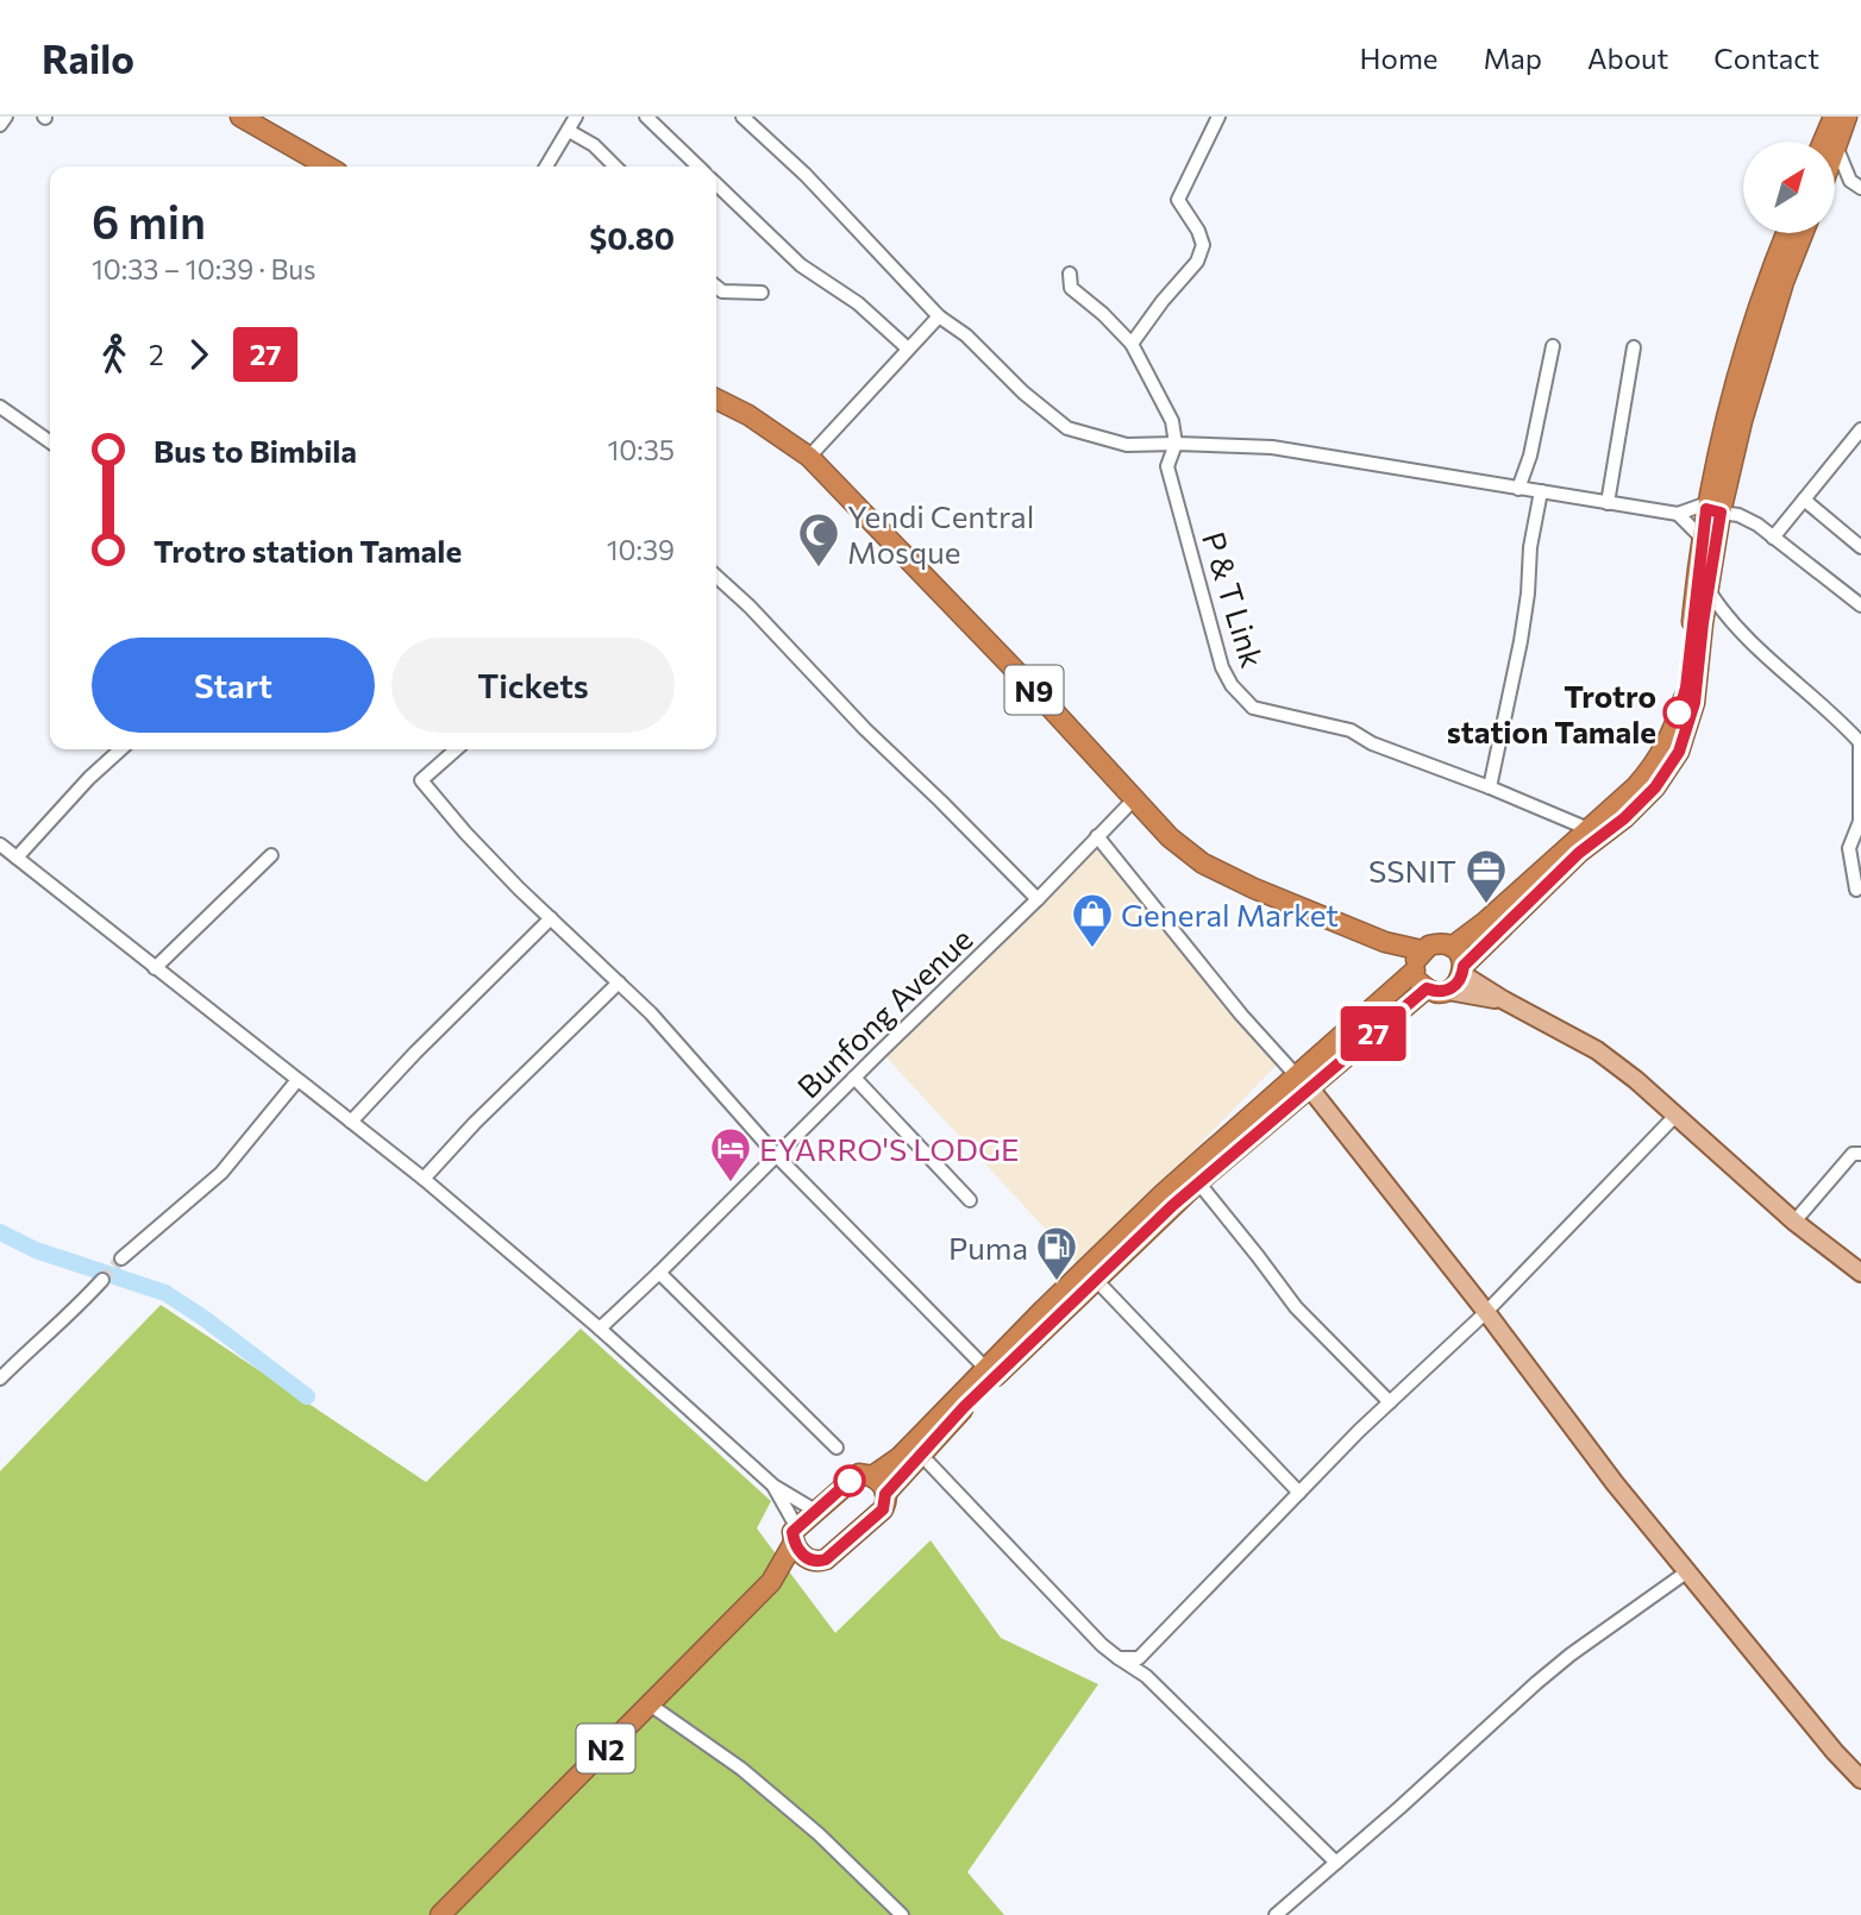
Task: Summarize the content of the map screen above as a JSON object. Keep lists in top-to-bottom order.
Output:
{
  "streets": {
    "highway": ["N9", "N2"],
    "street": ["P & T Link", "Bunfong Avenue"]
  },
  "crossings": [
    ["N9", "Bunfong Avenue"]
  ],
  "places": {
    "mosque": ["Yendi Central Mosque"],
    "other": ["Trotro station Tamale"],
    "office": ["SSNIT"],
    "shop": ["General Market"],
    "hotel": ["EYARRO'S LODGE"],
    "fuel station": ["Puma"]
  },
  "lines": ["bus line 27"],
  "north": "top right",
  "page": {
    "header": "Railo",
    "nav": [
      "Home",
      "Map",
      "About",
      "Contact"
    ],
    "on_map": "27",
    "heading": ["6 min", "10:33 – 10:39 · Bus", "$0.80"],
    "legs": ["2", "27"],
    "list": [
      {
        "name": "Bus to Bimbila",
        "value": "10:35"
      },
      {
        "name": "Trotro station Tamale",
        "value": "10:39"
      }
    ],
    "buttons": ["Start", "Tickets"]
  }
}
